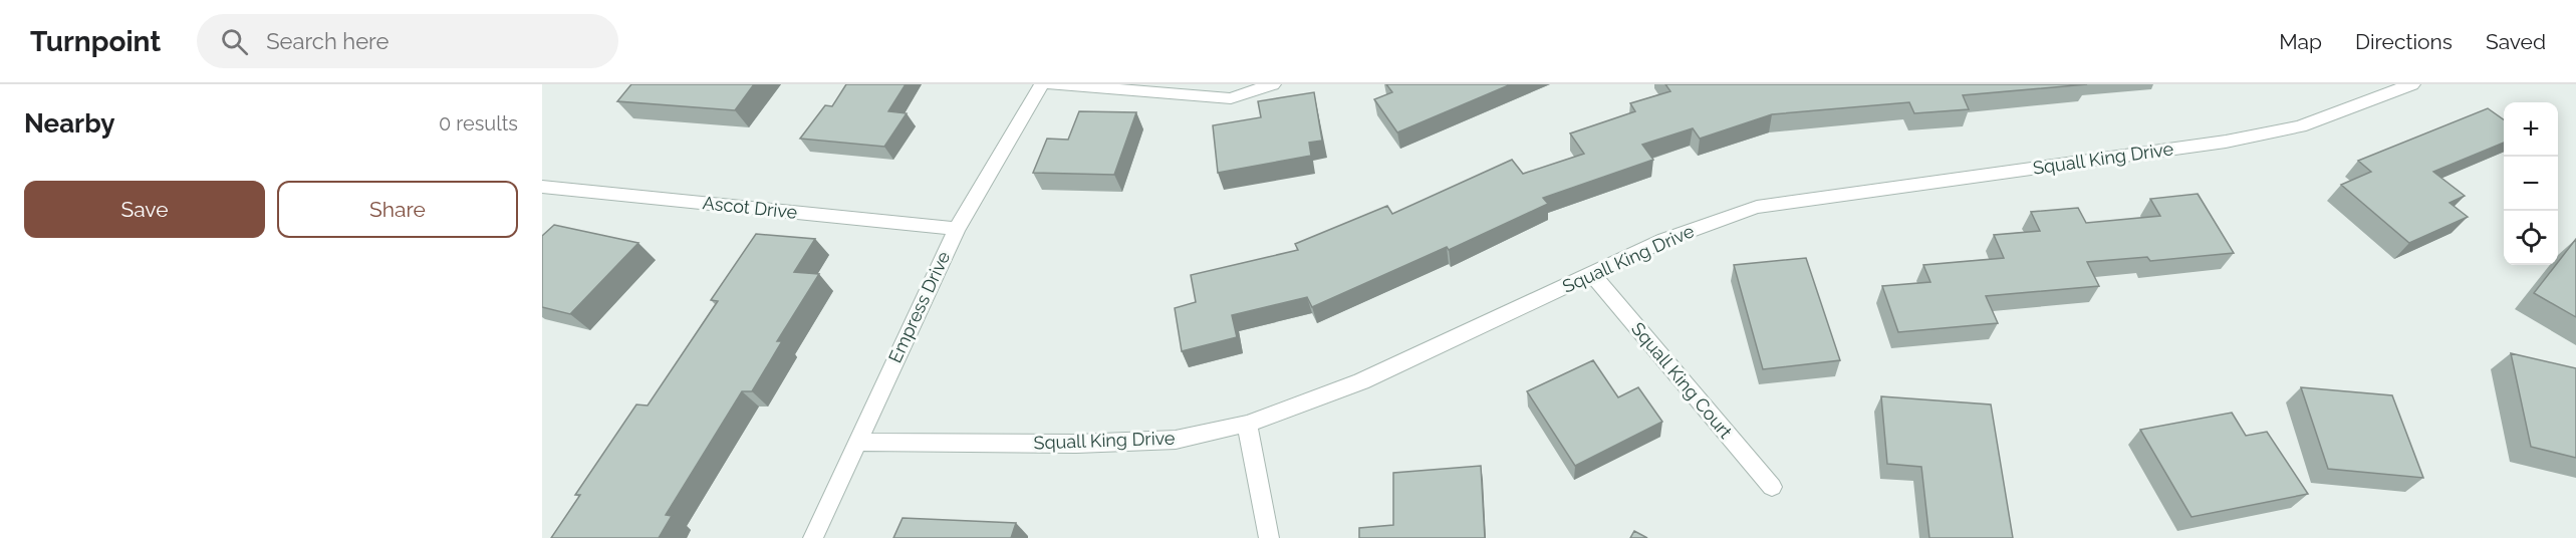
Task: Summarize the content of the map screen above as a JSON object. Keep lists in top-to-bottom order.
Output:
{
  "streets": {
    "street": [
      "Squall King Drive",
      "Ascot Drive",
      "Empress Drive",
      "Squall King Court"
    ]
  },
  "crossings": [
    ["Squall King Drive", "Empress Drive"],
    ["Squall King Drive", "Squall King Court"],
    ["Ascot Drive", "Empress Drive"]
  ],
  "page": {
    "header": "Turnpoint",
    "search": "Search here",
    "nav": ["Map", "Directions", "Saved"],
    "heading": ["Nearby", "0 results"],
    "map_buttons": ["+", "−"],
    "buttons": ["Save", "Share"]
  }
}
